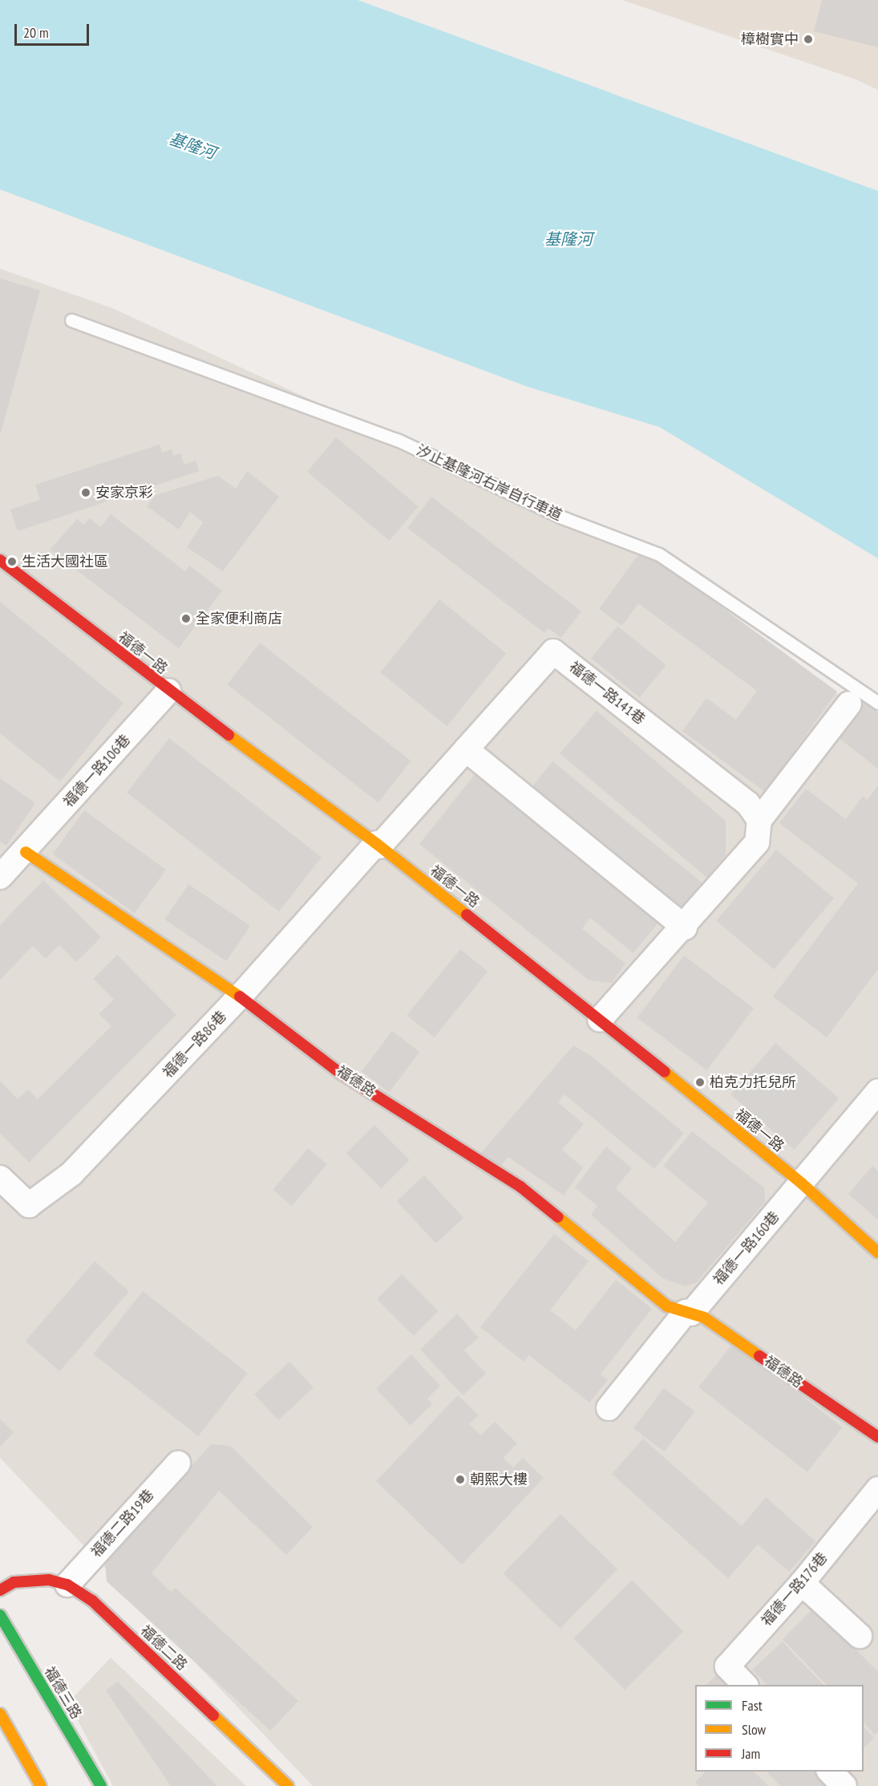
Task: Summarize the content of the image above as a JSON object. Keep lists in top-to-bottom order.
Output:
{
  "streets": {
    "main road": [
      "福德一路",
      "福德路",
      "福德二路",
      "福德三路"
    ],
    "street": [
      "福德一路141巷",
      "福德一路106巷",
      "福德一路86巷",
      "福德一路160巷",
      "福德二路19巷",
      "福德一路176巷"
    ],
    "lane": ["汐止基隆河右岸自行車道"]
  },
  "crossings": [
    ["福德一路", "福德一路141巷"],
    ["福德一路", "福德一路106巷"],
    ["福德一路", "福德一路86巷"],
    ["福德一路", "福德一路160巷"],
    ["福德一路141巷", "福德一路86巷"],
    ["福德一路106巷", "福德路"],
    ["福德一路86巷", "福德路"],
    ["福德路", "福德一路160巷"],
    ["福德二路19巷", "福德二路"]
  ],
  "water": ["基隆河"],
  "places": [
    "樟樹實中",
    "安家京彩",
    "生活大國社區",
    "全家便利商店",
    "柏克力托兒所",
    "朝熙大樓"
  ],
  "legend": ["Fast", "Slow", "Jam"],
  "scale_bar": "20 m"
}
